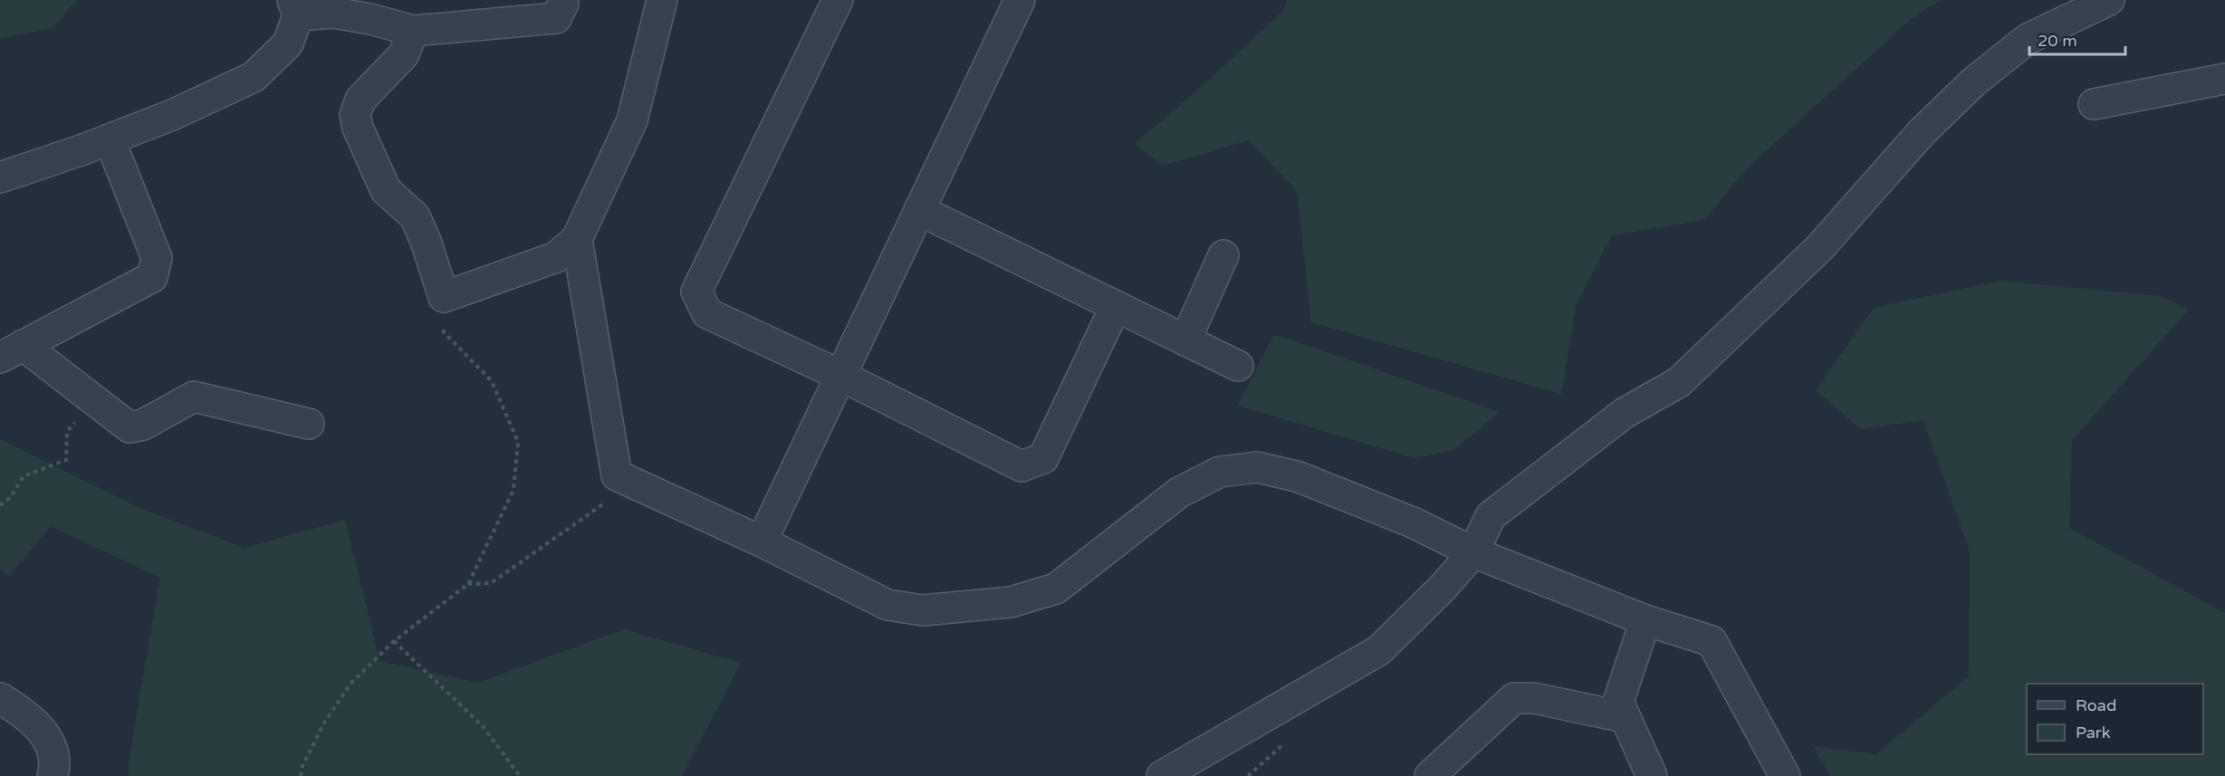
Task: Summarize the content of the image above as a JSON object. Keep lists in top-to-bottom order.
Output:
{
  "legend": ["Road", "Park"],
  "scale_bar": "20 m"
}
